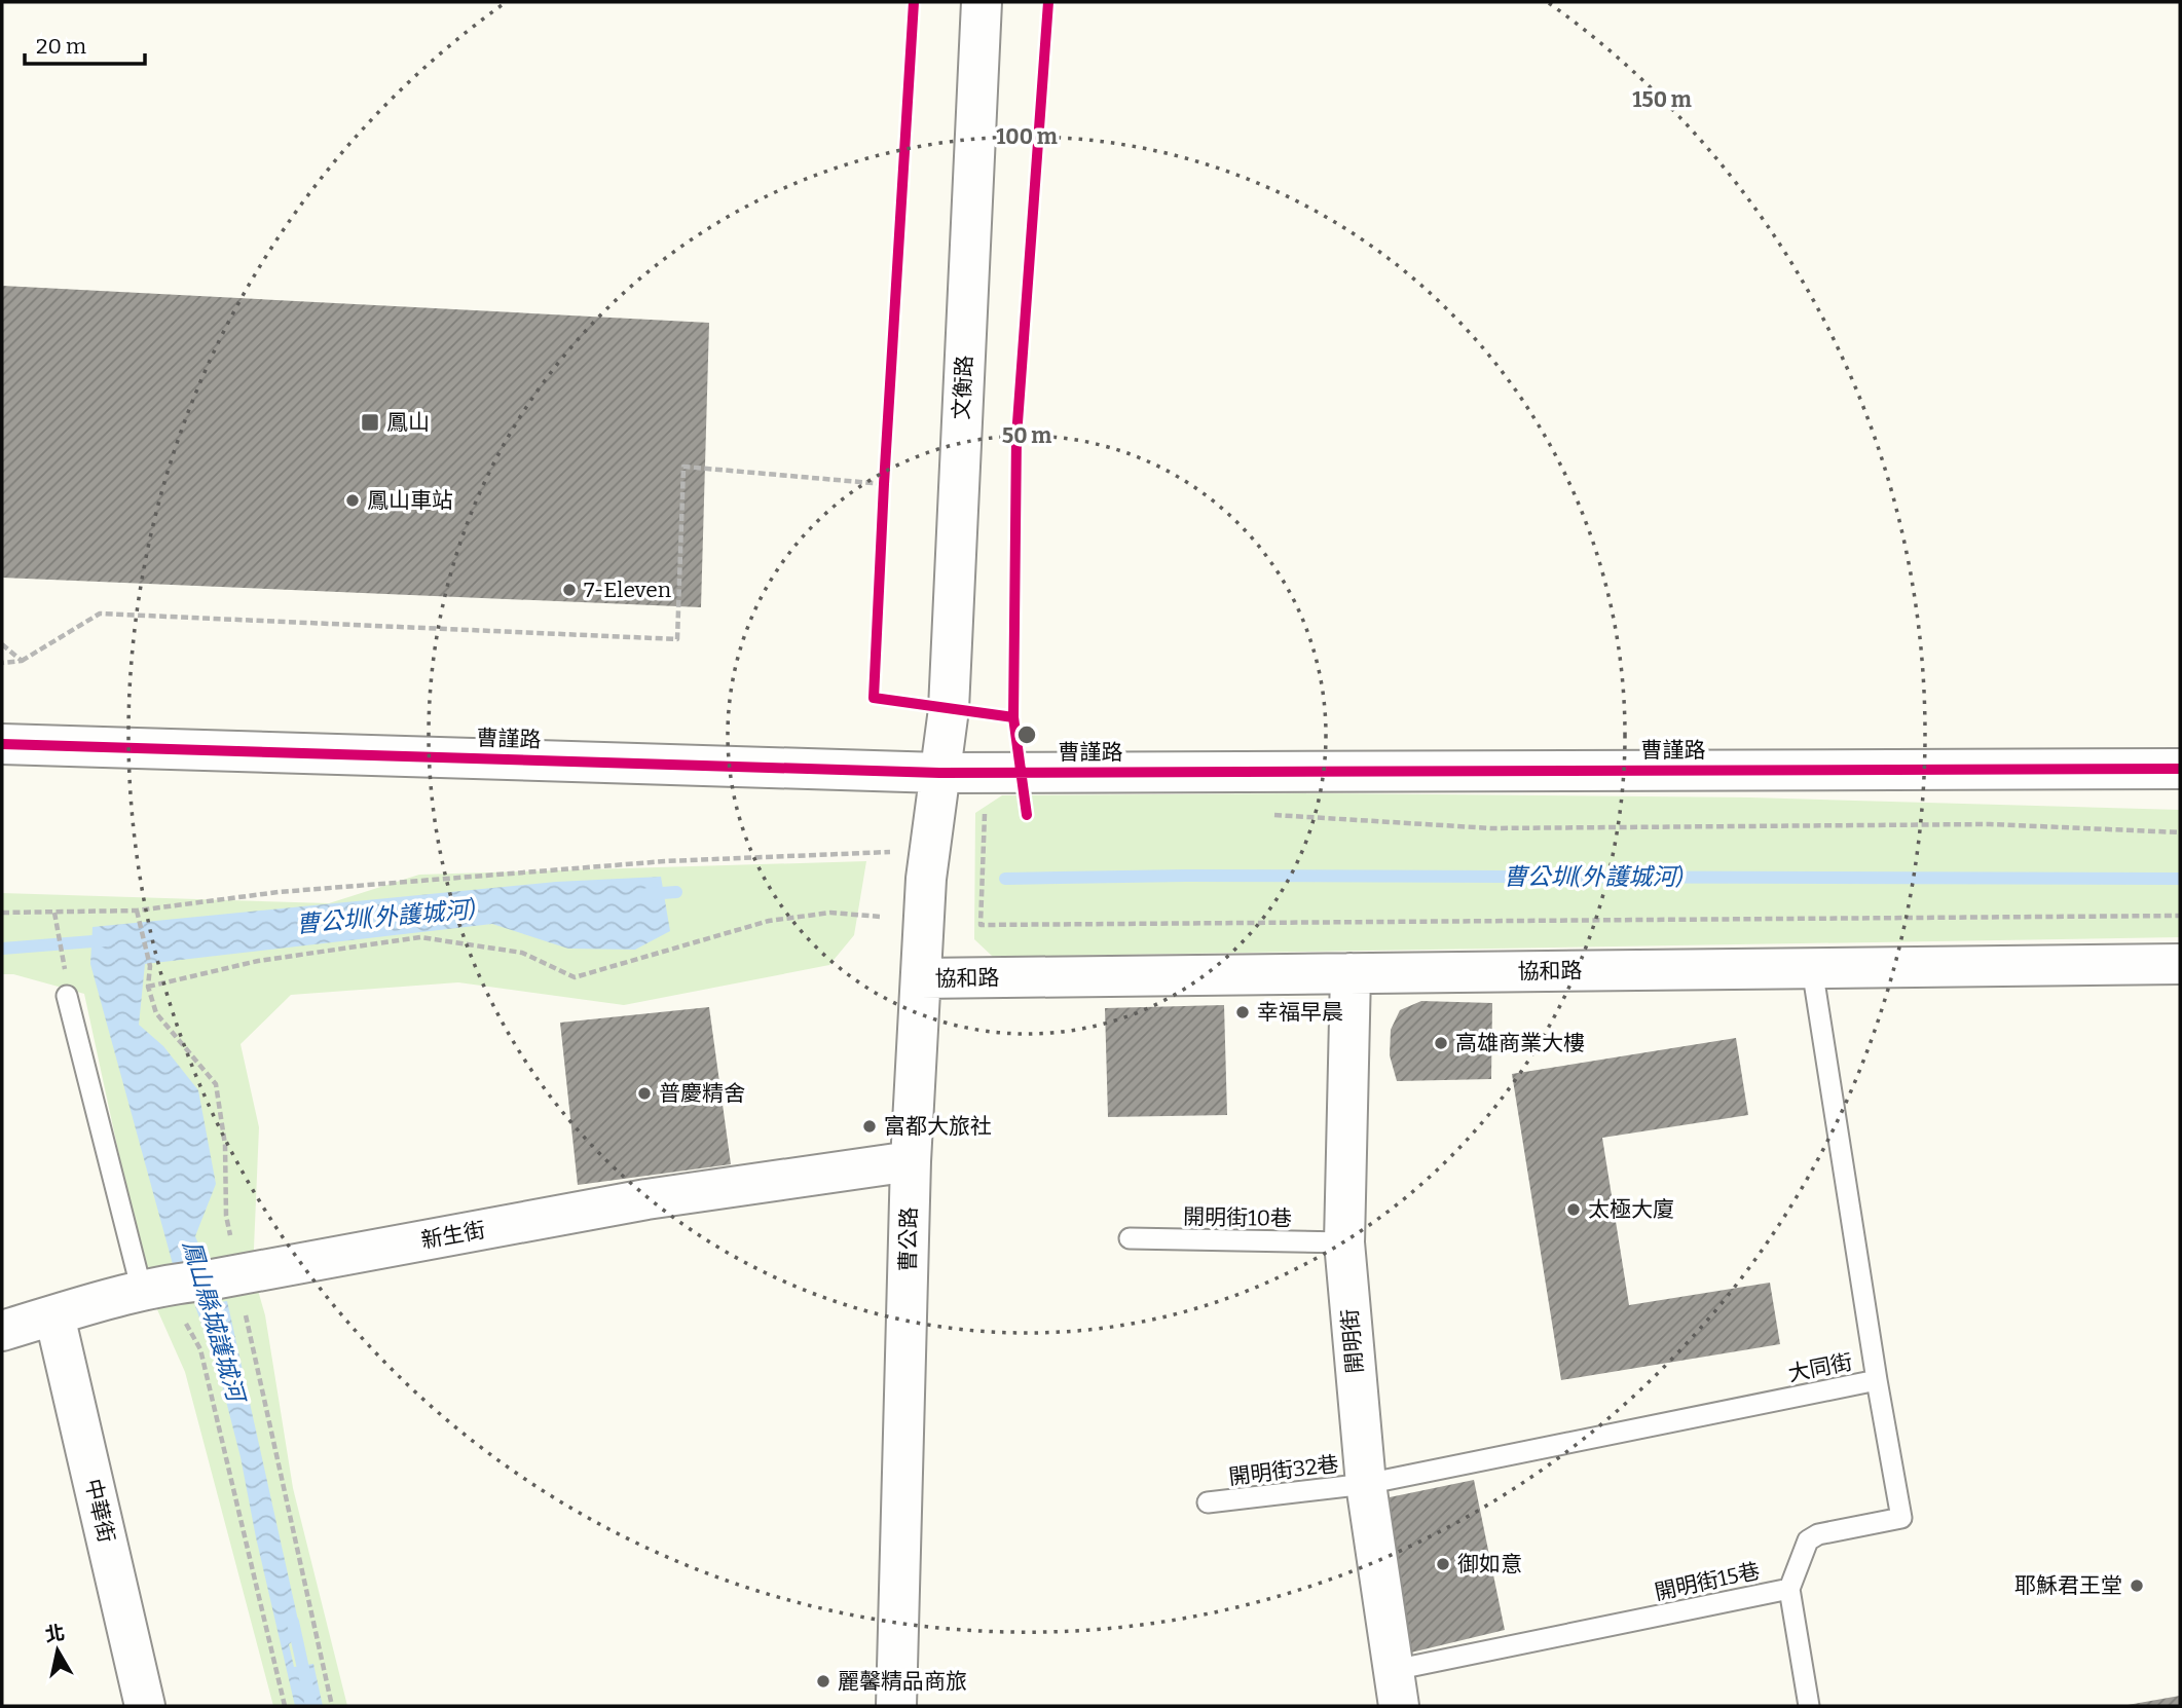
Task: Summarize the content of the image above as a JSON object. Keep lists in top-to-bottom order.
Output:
{
  "streets": {
    "street": [
      "文衡路",
      "曹謹路",
      "協和路",
      "新生街",
      "曹公路",
      "開明街",
      "中華街"
    ],
    "lane": [
      "開明街10巷",
      "大同街",
      "開明街32巷",
      "開明街15巷"
    ]
  },
  "crossings": [
    ["文衡路", "曹謹路"],
    ["文衡路", "曹公路"],
    ["曹謹路", "曹公路"],
    ["協和路", "曹公路"],
    ["協和路", "開明街"],
    ["協和路", "大同街"],
    ["開明街10巷", "開明街"],
    ["新生街", "曹公路"],
    ["新生街", "中華街"],
    ["開明街", "大同街"],
    ["開明街", "開明街32巷"],
    ["開明街", "開明街15巷"],
    ["大同街", "開明街32巷"],
    ["大同街", "開明街15巷"]
  ],
  "water": ["曹公圳(外護城河)", "鳳山縣城護城河"],
  "places": {
    "transit": ["鳳山"],
    "other": [
      "鳳山車站",
      "7-Eleven",
      "幸福早晨",
      "高雄商業大樓",
      "普慶精舍",
      "富都大旅社",
      "太極大廈",
      "御如意",
      "耶穌君王堂",
      "麗馨精品商旅"
    ]
  },
  "scale_bar": "20 m",
  "north": "top",
  "rings": ["150 m", "100 m", "50 m"]
}
